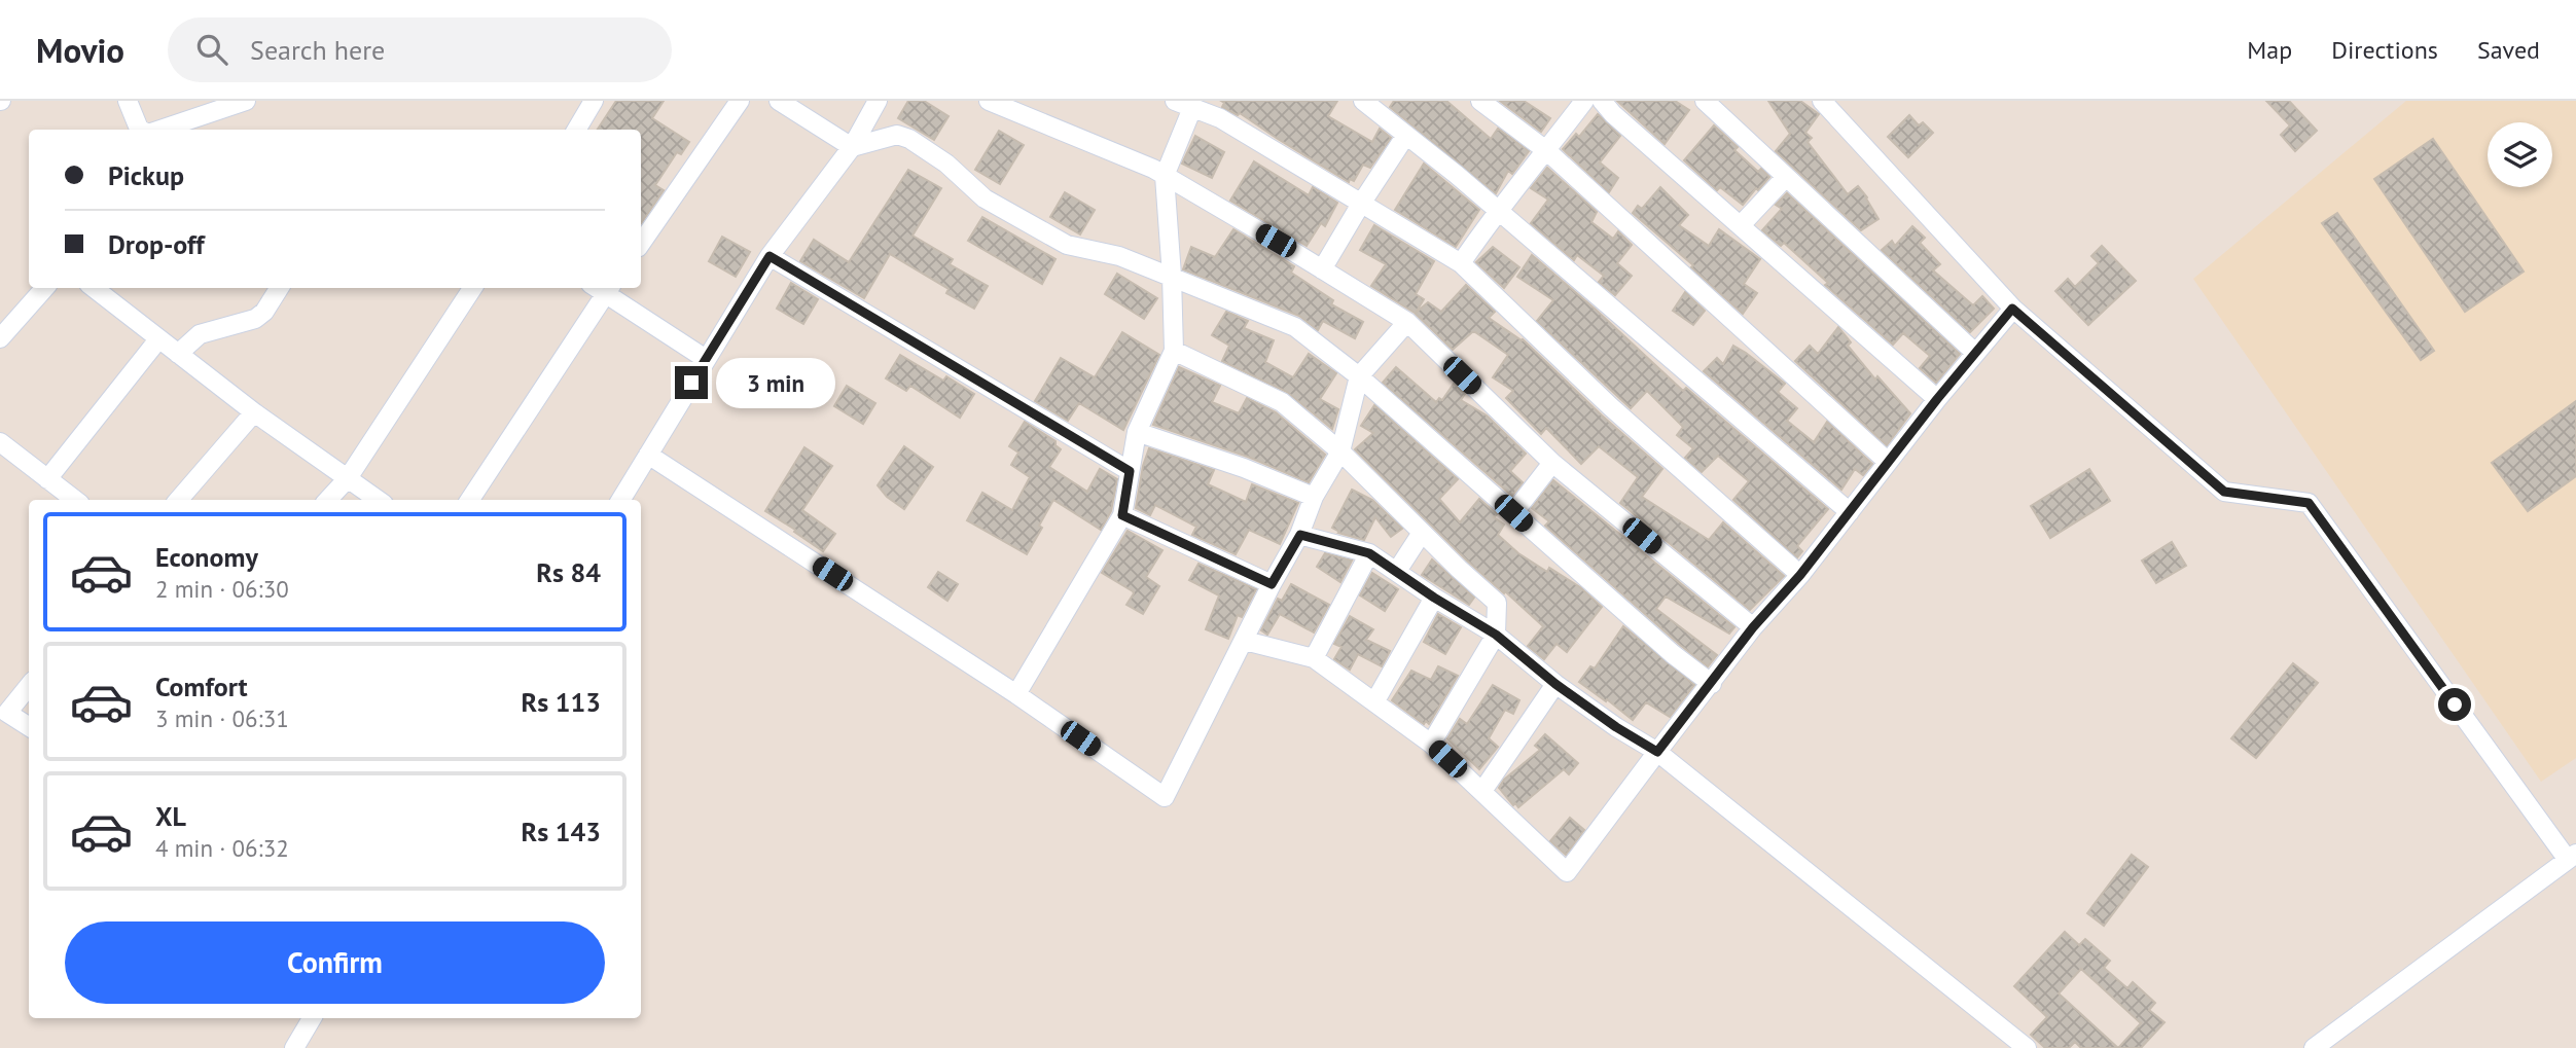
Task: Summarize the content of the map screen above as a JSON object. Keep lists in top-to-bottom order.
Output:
{
  "page": {
    "header": "Movio",
    "search": "Search here",
    "nav": ["Map", "Directions", "Saved"],
    "banner": ["Pickup", "Drop-off"],
    "bubble": "3 min",
    "list": [
      {
        "name": "Economy",
        "note": "2 min · 06:30",
        "value": "Rs 84"
      },
      {
        "name": "Comfort",
        "note": "3 min · 06:31",
        "value": "Rs 113"
      },
      {
        "name": "XL",
        "note": "4 min · 06:32",
        "value": "Rs 143"
      }
    ],
    "buttons": "Confirm"
  }
}
